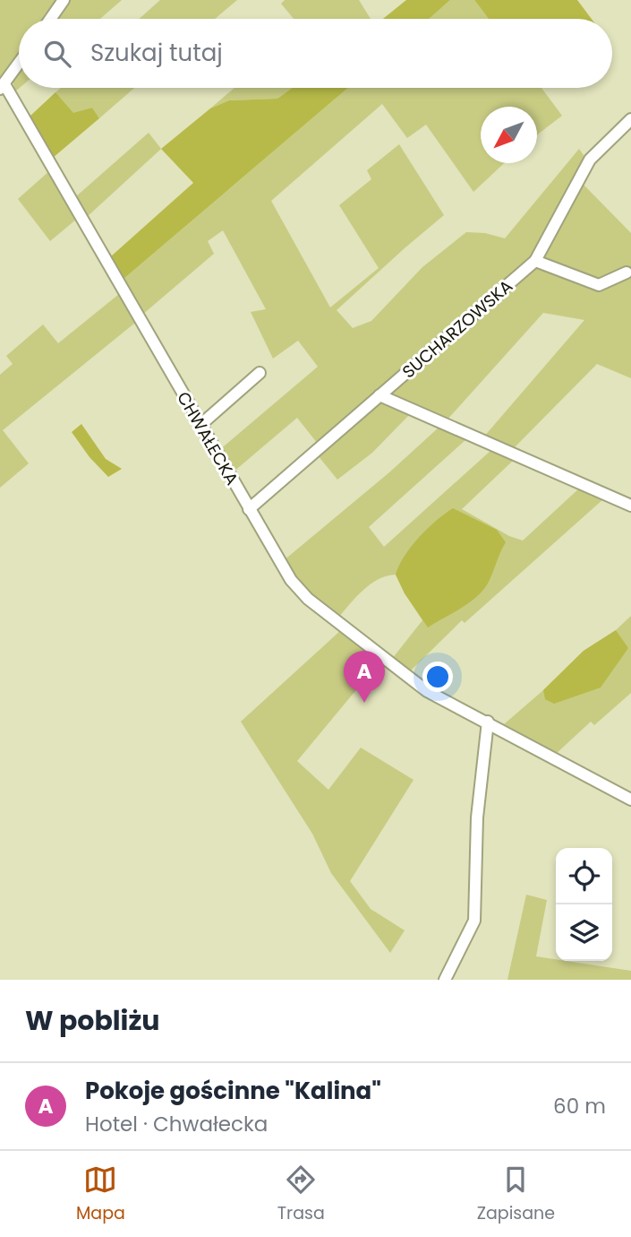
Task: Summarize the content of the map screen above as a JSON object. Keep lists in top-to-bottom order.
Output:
{
  "streets": {
    "street": ["SUCHARZOWSKA", "CHWAŁECKA"]
  },
  "crossings": [
    ["SUCHARZOWSKA", "CHWAŁECKA"]
  ],
  "north": "bottom left",
  "page": {
    "search": "Szukaj tutaj",
    "pins": "A",
    "heading": "W pobliżu",
    "list": [
      {
        "mark": "A",
        "name": "Pokoje gościnne \"Kalina\"",
        "note": "Hotel · Chwałecka",
        "value": "60 m"
      }
    ],
    "nav": ["Mapa", "Trasa", "Zapisane"]
  }
}
